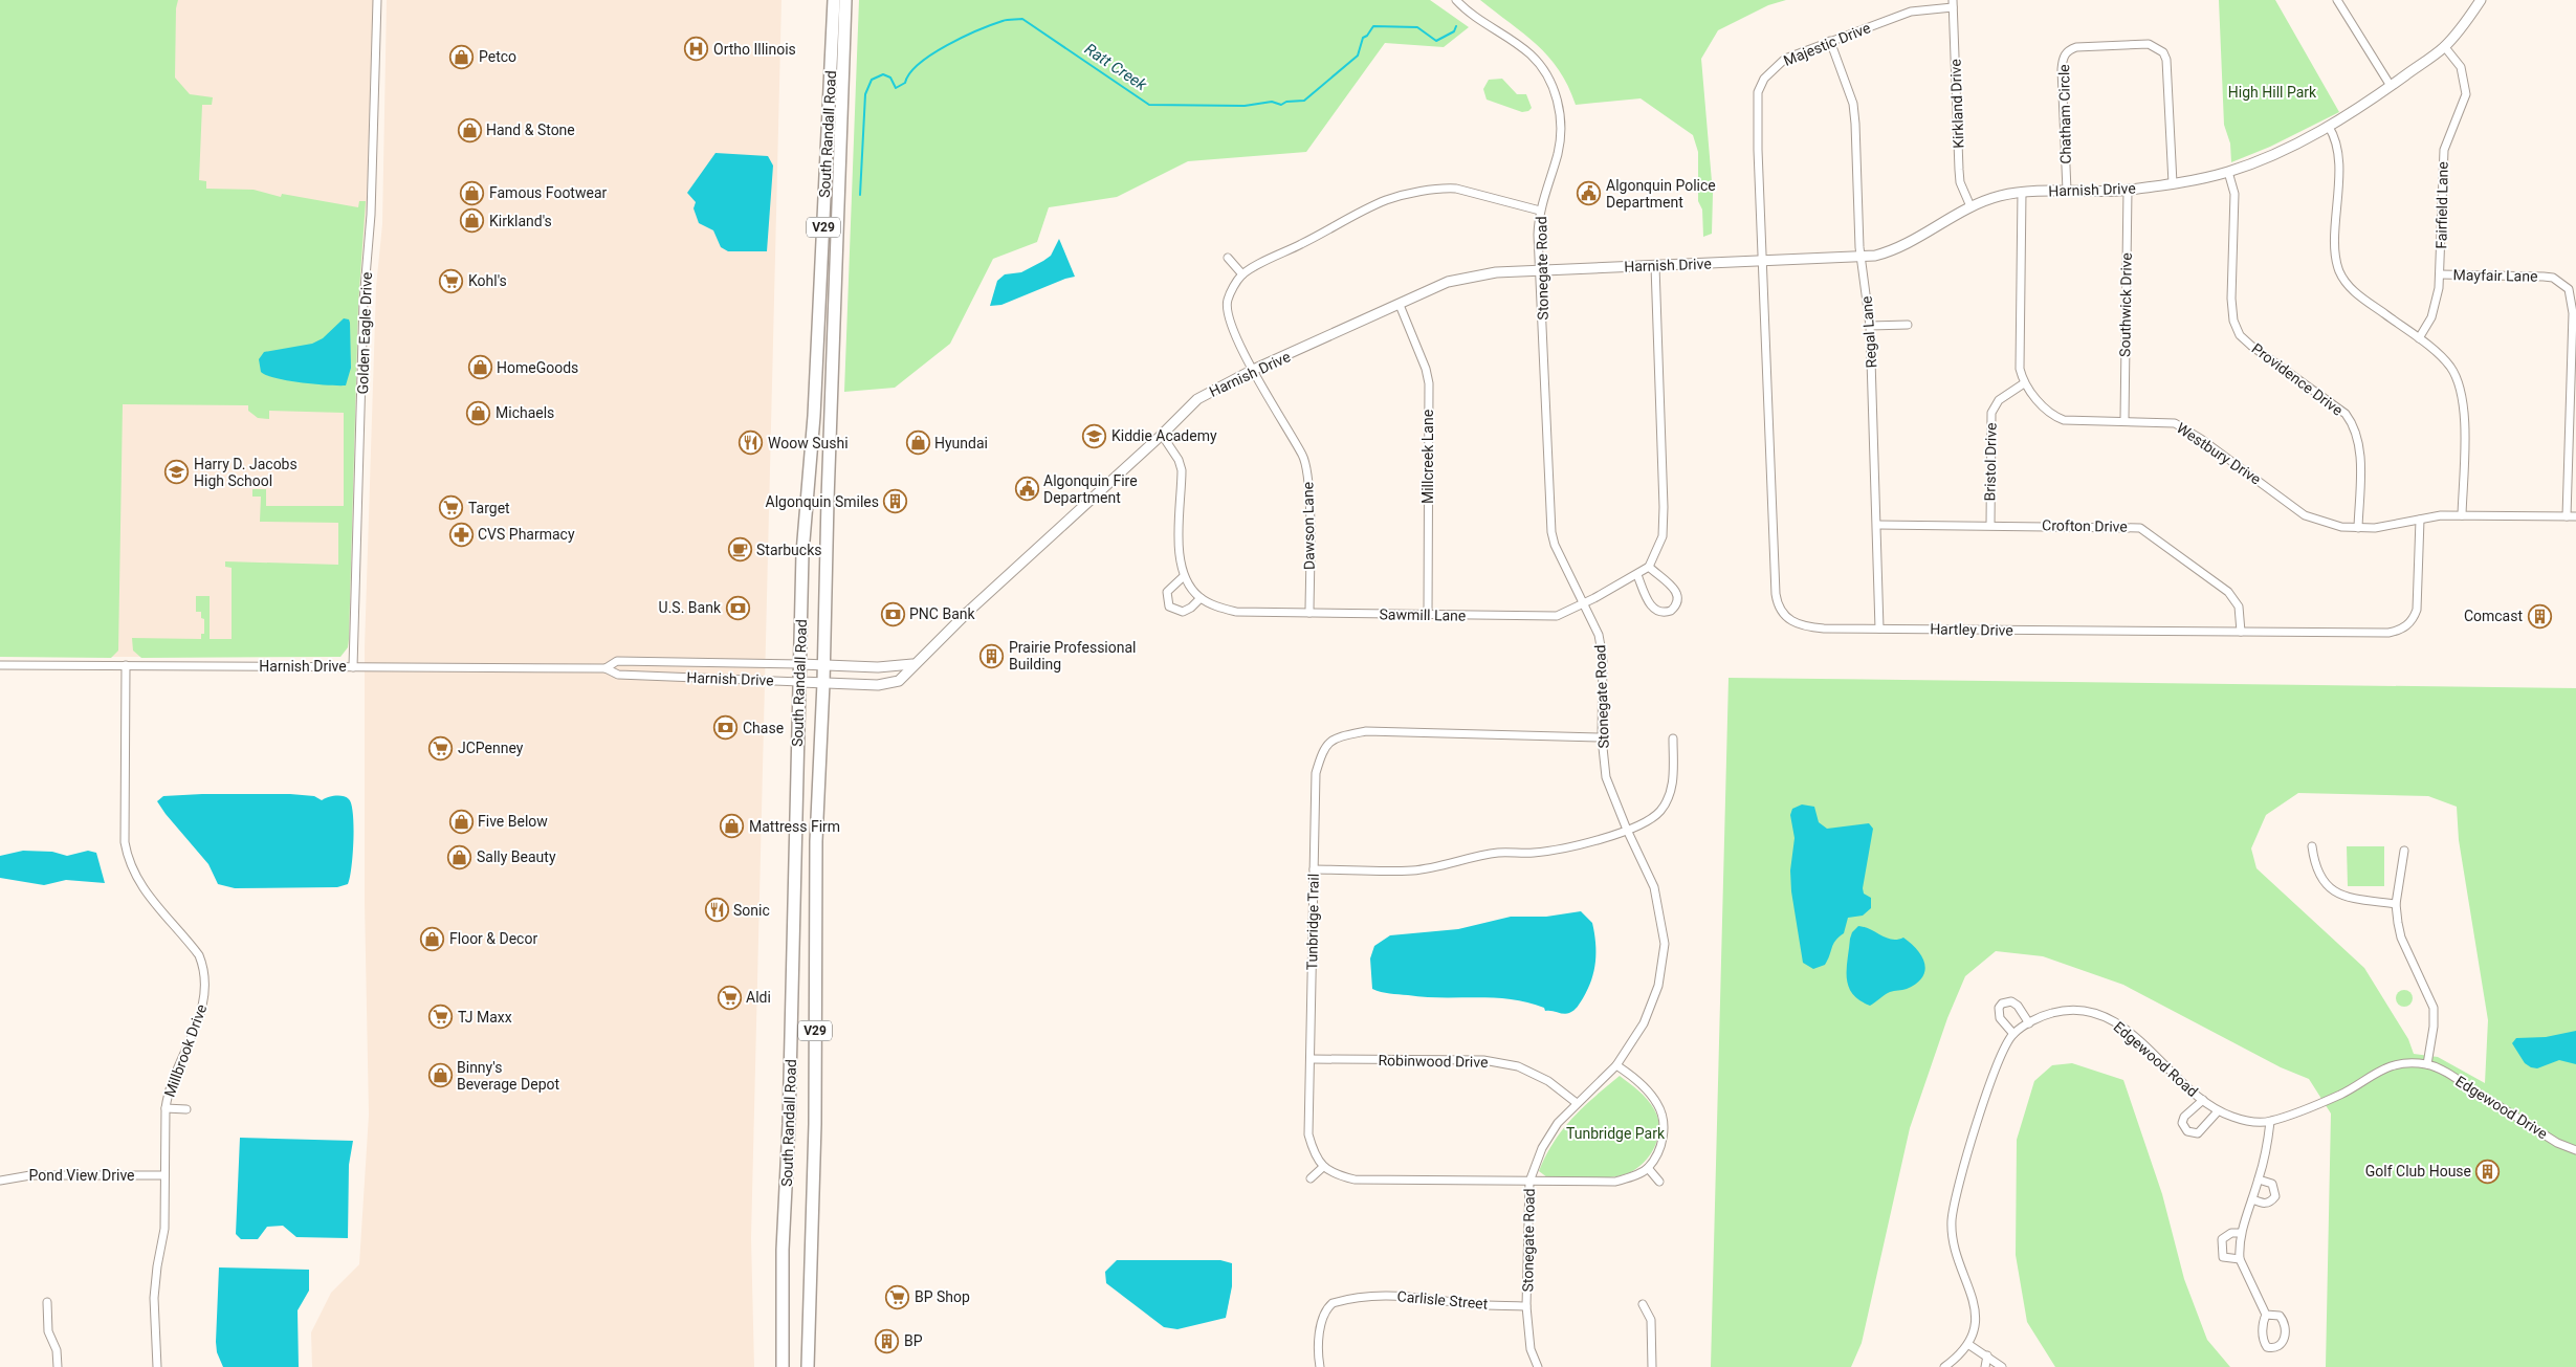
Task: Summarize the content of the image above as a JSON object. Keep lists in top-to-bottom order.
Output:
{
  "streets": {
    "main road": ["South Randall Road", "V29"],
    "street": [
      "Majestic Drive",
      "Kirkland Drive",
      "Chatham Circle",
      "Harnish Drive",
      "Fairfield Lane",
      "Stonegate Road",
      "Mayfair Lane",
      "Southwick Drive",
      "Regal Lane",
      "Golden Eagle Drive",
      "Providence Drive",
      "Westbury Drive",
      "Millcreek Lane",
      "Bristol Drive",
      "Dawson Lane",
      "Crofton Drive",
      "Sawmill Lane",
      "Hartley Drive",
      "Tunbridge Trail",
      "Millbrook Drive",
      "Edgewood Road",
      "Robinwood Drive",
      "Edgewood Drive",
      "Pond View Drive",
      "Carlisle Street"
    ]
  },
  "crossings": [
    ["Majestic Drive", "Kirkland Drive"],
    ["Majestic Drive", "Harnish Drive"],
    ["Majestic Drive", "Regal Lane"],
    ["Majestic Drive", "Hartley Drive"],
    ["Kirkland Drive", "Harnish Drive"],
    ["Chatham Circle", "Harnish Drive"],
    ["South Randall Road", "Harnish Drive"],
    ["Harnish Drive", "Fairfield Lane"],
    ["Harnish Drive", "Stonegate Road"],
    ["Harnish Drive", "Southwick Drive"],
    ["Harnish Drive", "Regal Lane"],
    ["Harnish Drive", "Golden Eagle Drive"],
    ["Harnish Drive", "Providence Drive"],
    ["Harnish Drive", "Westbury Drive"],
    ["Harnish Drive", "Millcreek Lane"],
    ["Harnish Drive", "Dawson Lane"],
    ["Harnish Drive", "Sawmill Lane"],
    ["Harnish Drive", "Hartley Drive"],
    ["Harnish Drive", "Millbrook Drive"],
    ["Fairfield Lane", "Mayfair Lane"],
    ["Stonegate Road", "Sawmill Lane"],
    ["Stonegate Road", "Tunbridge Trail"],
    ["Stonegate Road", "Robinwood Drive"],
    ["Stonegate Road", "Carlisle Street"],
    ["Mayfair Lane", "Westbury Drive"],
    ["Southwick Drive", "Westbury Drive"],
    ["Regal Lane", "Crofton Drive"],
    ["Regal Lane", "Hartley Drive"],
    ["Providence Drive", "Westbury Drive"],
    ["Westbury Drive", "Bristol Drive"],
    ["Westbury Drive", "Hartley Drive"],
    ["Millcreek Lane", "Sawmill Lane"],
    ["Bristol Drive", "Crofton Drive"],
    ["Dawson Lane", "Sawmill Lane"],
    ["Crofton Drive", "Hartley Drive"],
    ["Tunbridge Trail", "Robinwood Drive"],
    ["Millbrook Drive", "Pond View Drive"],
    ["Edgewood Road", "Edgewood Drive"]
  ],
  "water": ["Ratt Creek"],
  "parks": ["High Hill Park", "Tunbridge Park"],
  "places": {
    "hospital": ["Ortho Illinois"],
    "shop": [
      "Petco",
      "Hand & Stone",
      "Famous Footwear",
      "Kirkland's",
      "HomeGoods",
      "Michaels",
      "Hyundai",
      "Five Below",
      "Mattress Firm",
      "Sally Beauty",
      "Floor & Decor",
      "Binny's Beverage Depot"
    ],
    "public building": ["Algonquin Police Department", "Algonquin Fire Department"],
    "supermarket": [
      "Kohl's",
      "Target",
      "JCPenney",
      "Aldi",
      "TJ Maxx",
      "BP Shop"
    ],
    "school or university": ["Kiddie Academy", "Harry D. Jacobs High School"],
    "restaurant": ["Woow Sushi", "Sonic"],
    "building": [
      "Algonquin Smiles",
      "Comcast",
      "Prairie Professional Building",
      "Golf Club House",
      "BP"
    ],
    "pharmacy": ["CVS Pharmacy"],
    "cafe": ["Starbucks"],
    "bank": ["U.S. Bank", "PNC Bank", "Chase"]
  }
}
